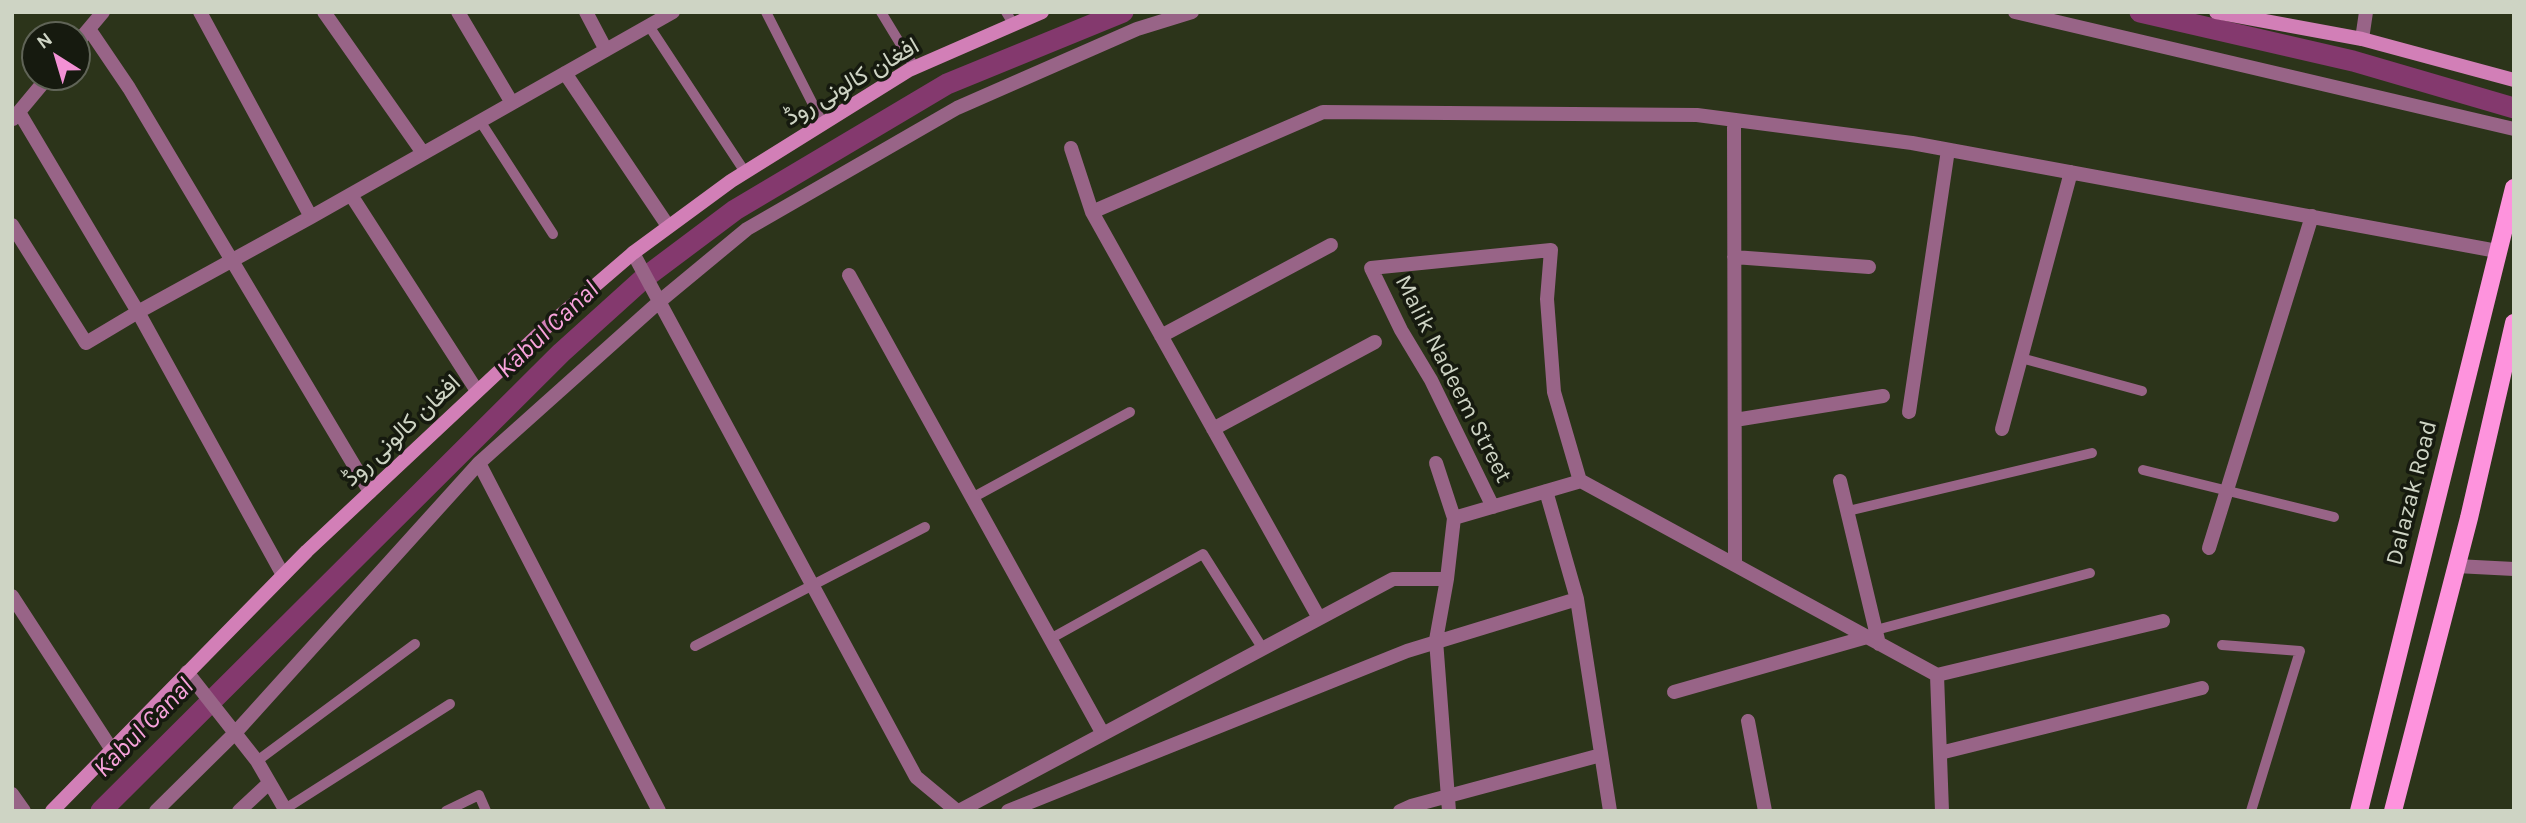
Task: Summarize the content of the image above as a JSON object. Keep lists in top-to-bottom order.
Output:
{
  "streets": {
    "main road": ["افغان کالونی روڈ", "Dalazak Road"],
    "street": ["Malik Nadeem Street"]
  },
  "water": ["Kabul Canal"],
  "north": "top left"
}
